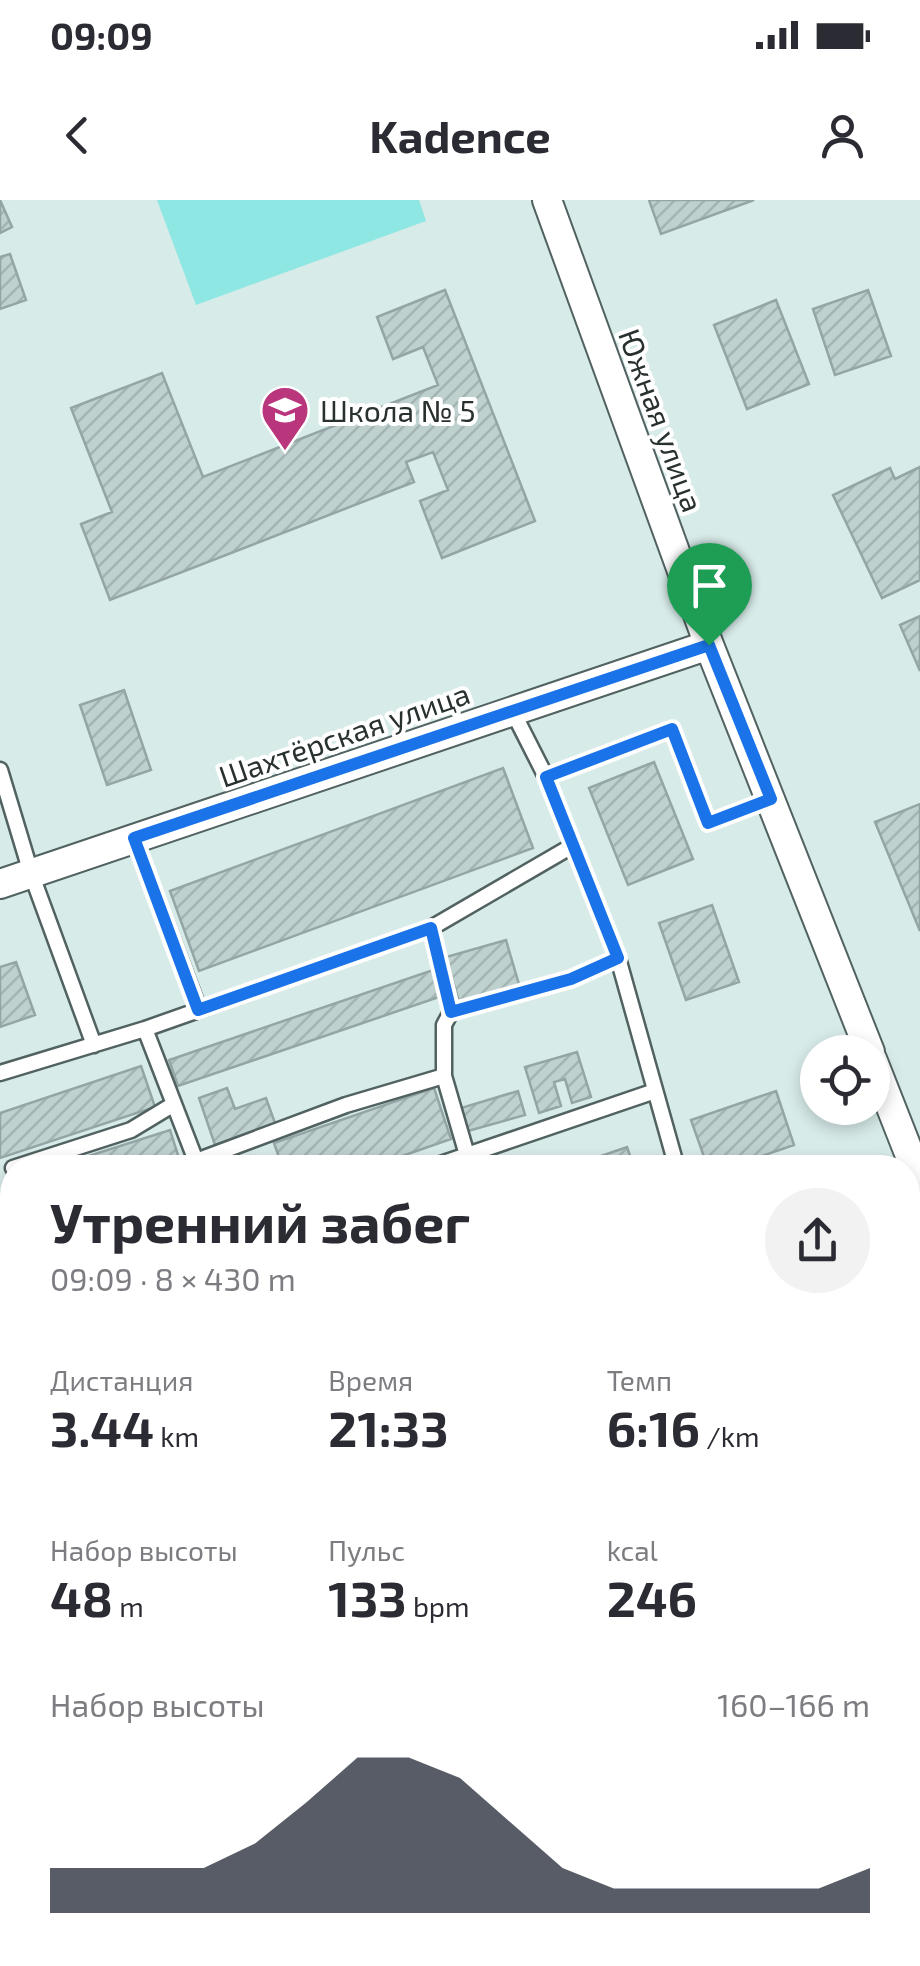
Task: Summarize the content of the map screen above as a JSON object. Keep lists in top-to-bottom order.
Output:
{
  "streets": {
    "street": ["Южная улица", "Шахтёрская улица"]
  },
  "crossings": [
    ["Южная улица", "Шахтёрская улица"]
  ],
  "places": {
    "school or university": ["Школа № 5"]
  },
  "page": {
    "status": "09:09",
    "header": "Kadence",
    "heading": ["Утренний забег", "09:09 · 8 × 430 m"],
    "stats": [
      ["Дистанция", "3.44 km"],
      ["Время", "21:33"],
      ["Темп", "6:16 /km"],
      ["Набор высоты", "48 m"],
      ["Пульс", "133 bpm"],
      ["kcal", "246"]
    ],
    "chart": ["Набор высоты", "160–166 m"]
  }
}
